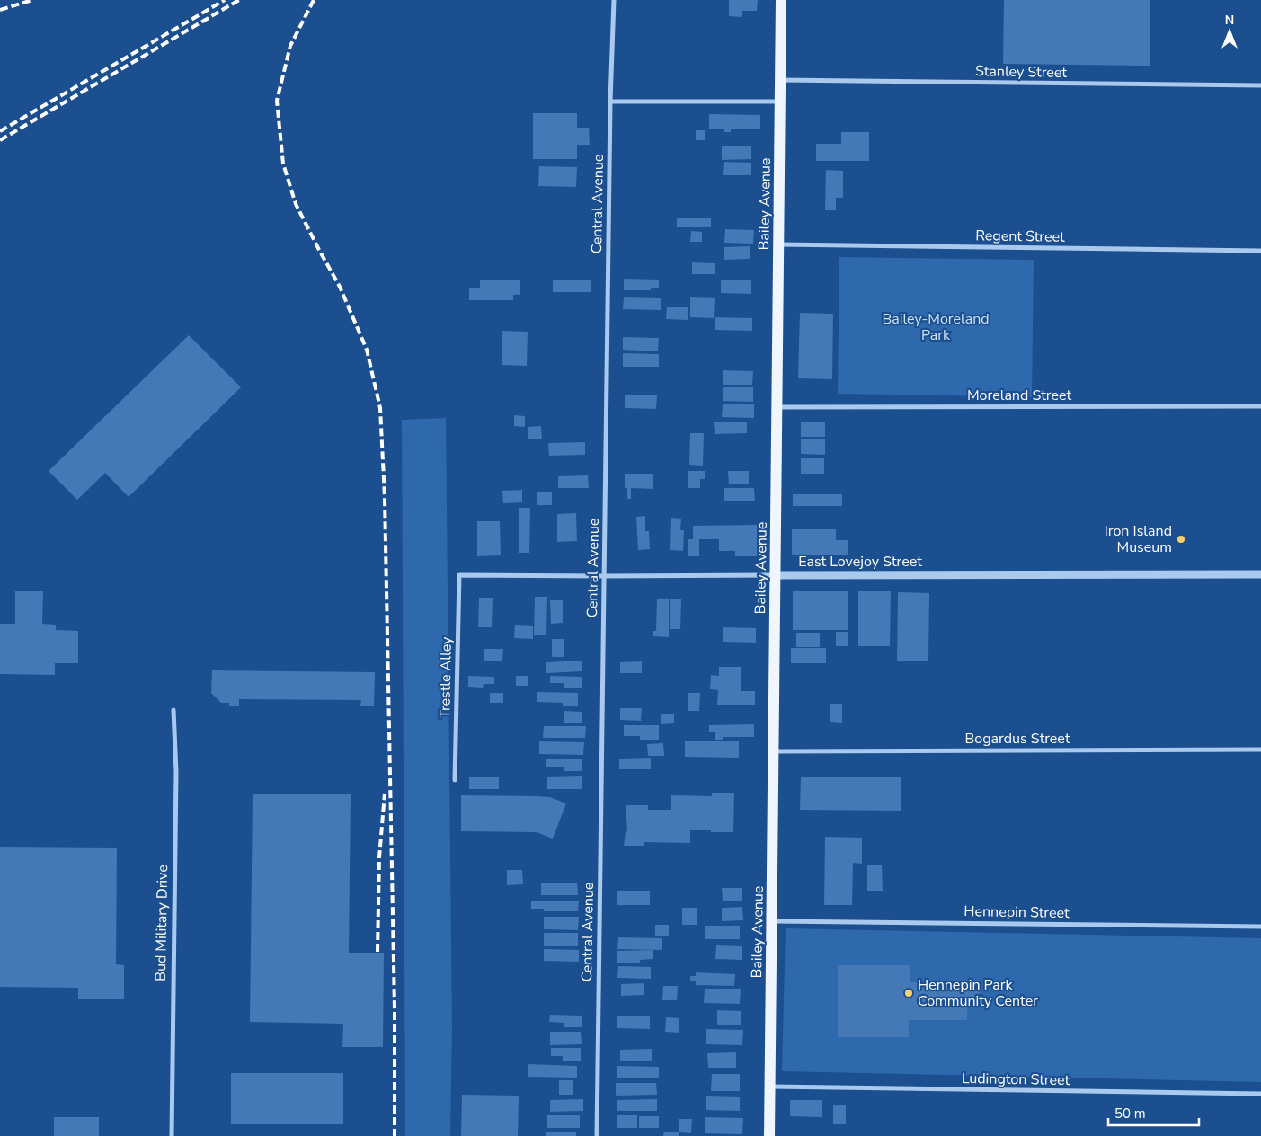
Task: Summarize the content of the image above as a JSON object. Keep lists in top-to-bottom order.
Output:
{
  "streets": {
    "main road": ["Bailey Avenue"],
    "street": [
      "Stanley Street",
      "Central Avenue",
      "Regent Street",
      "Moreland Street",
      "East Lovejoy Street",
      "Trestle Alley",
      "Bogardus Street",
      "Hennepin Street",
      "Bud Military Drive",
      "Ludington Street"
    ]
  },
  "crossings": [
    ["Stanley Street", "Bailey Avenue"],
    ["Central Avenue", "East Lovejoy Street"],
    ["Bailey Avenue", "Regent Street"],
    ["Bailey Avenue", "Moreland Street"],
    ["Bailey Avenue", "East Lovejoy Street"],
    ["Bailey Avenue", "Bogardus Street"],
    ["Bailey Avenue", "Hennepin Street"],
    ["Bailey Avenue", "Ludington Street"],
    ["East Lovejoy Street", "Trestle Alley"]
  ],
  "parks": ["Bailey-Moreland Park"],
  "places": ["Iron Island Museum", "Hennepin Park Community Center"],
  "scale_bar": "50 m",
  "north": "top"
}
